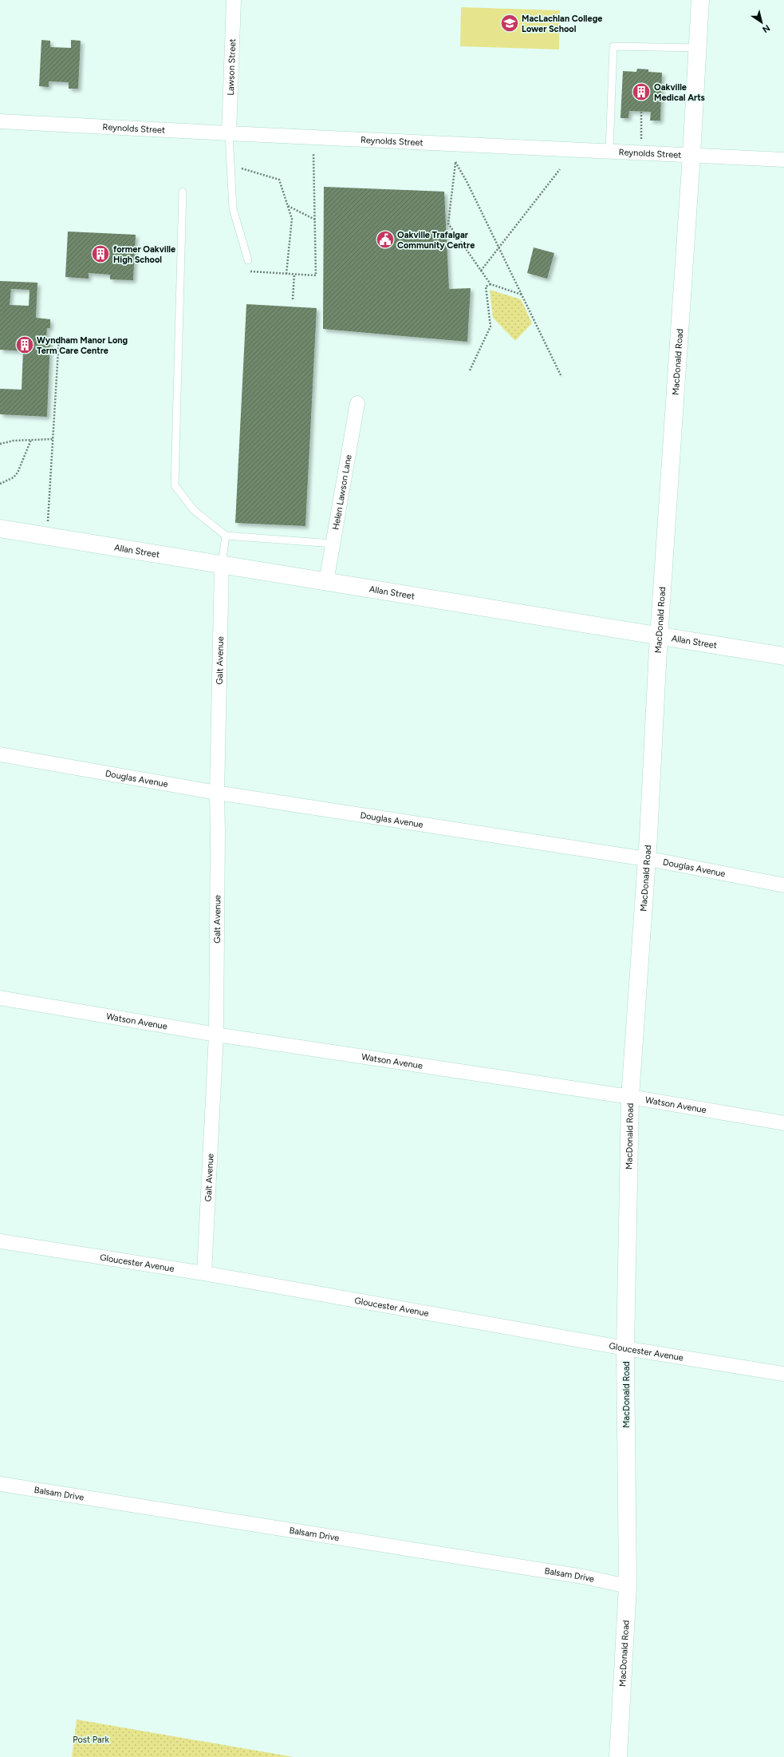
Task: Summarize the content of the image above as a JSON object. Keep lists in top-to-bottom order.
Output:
{
  "streets": {
    "street": [
      "Lawson Street",
      "Reynolds Street",
      "MacDonald Road",
      "Helen Lawson Lane",
      "Allan Street",
      "Galt Avenue",
      "Douglas Avenue",
      "Watson Avenue",
      "Gloucester Avenue",
      "Balsam Drive"
    ]
  },
  "crossings": [
    ["Lawson Street", "Reynolds Street"],
    ["Reynolds Street", "MacDonald Road"],
    ["MacDonald Road", "Allan Street"],
    ["MacDonald Road", "Douglas Avenue"],
    ["MacDonald Road", "Watson Avenue"],
    ["MacDonald Road", "Gloucester Avenue"],
    ["MacDonald Road", "Balsam Drive"],
    ["Helen Lawson Lane", "Allan Street"],
    ["Allan Street", "Galt Avenue"],
    ["Galt Avenue", "Douglas Avenue"],
    ["Galt Avenue", "Watson Avenue"],
    ["Galt Avenue", "Gloucester Avenue"]
  ],
  "parks": ["Post Park"],
  "places": {
    "school or university": ["MacLachlan College Lower School"],
    "building": ["Oakville Medical Arts", "former Oakville High School", "Wyndham Manor Long Term Care Centre"],
    "public building": ["Oakville Trafalgar Community Centre"]
  },
  "north": "bottom right"
}
